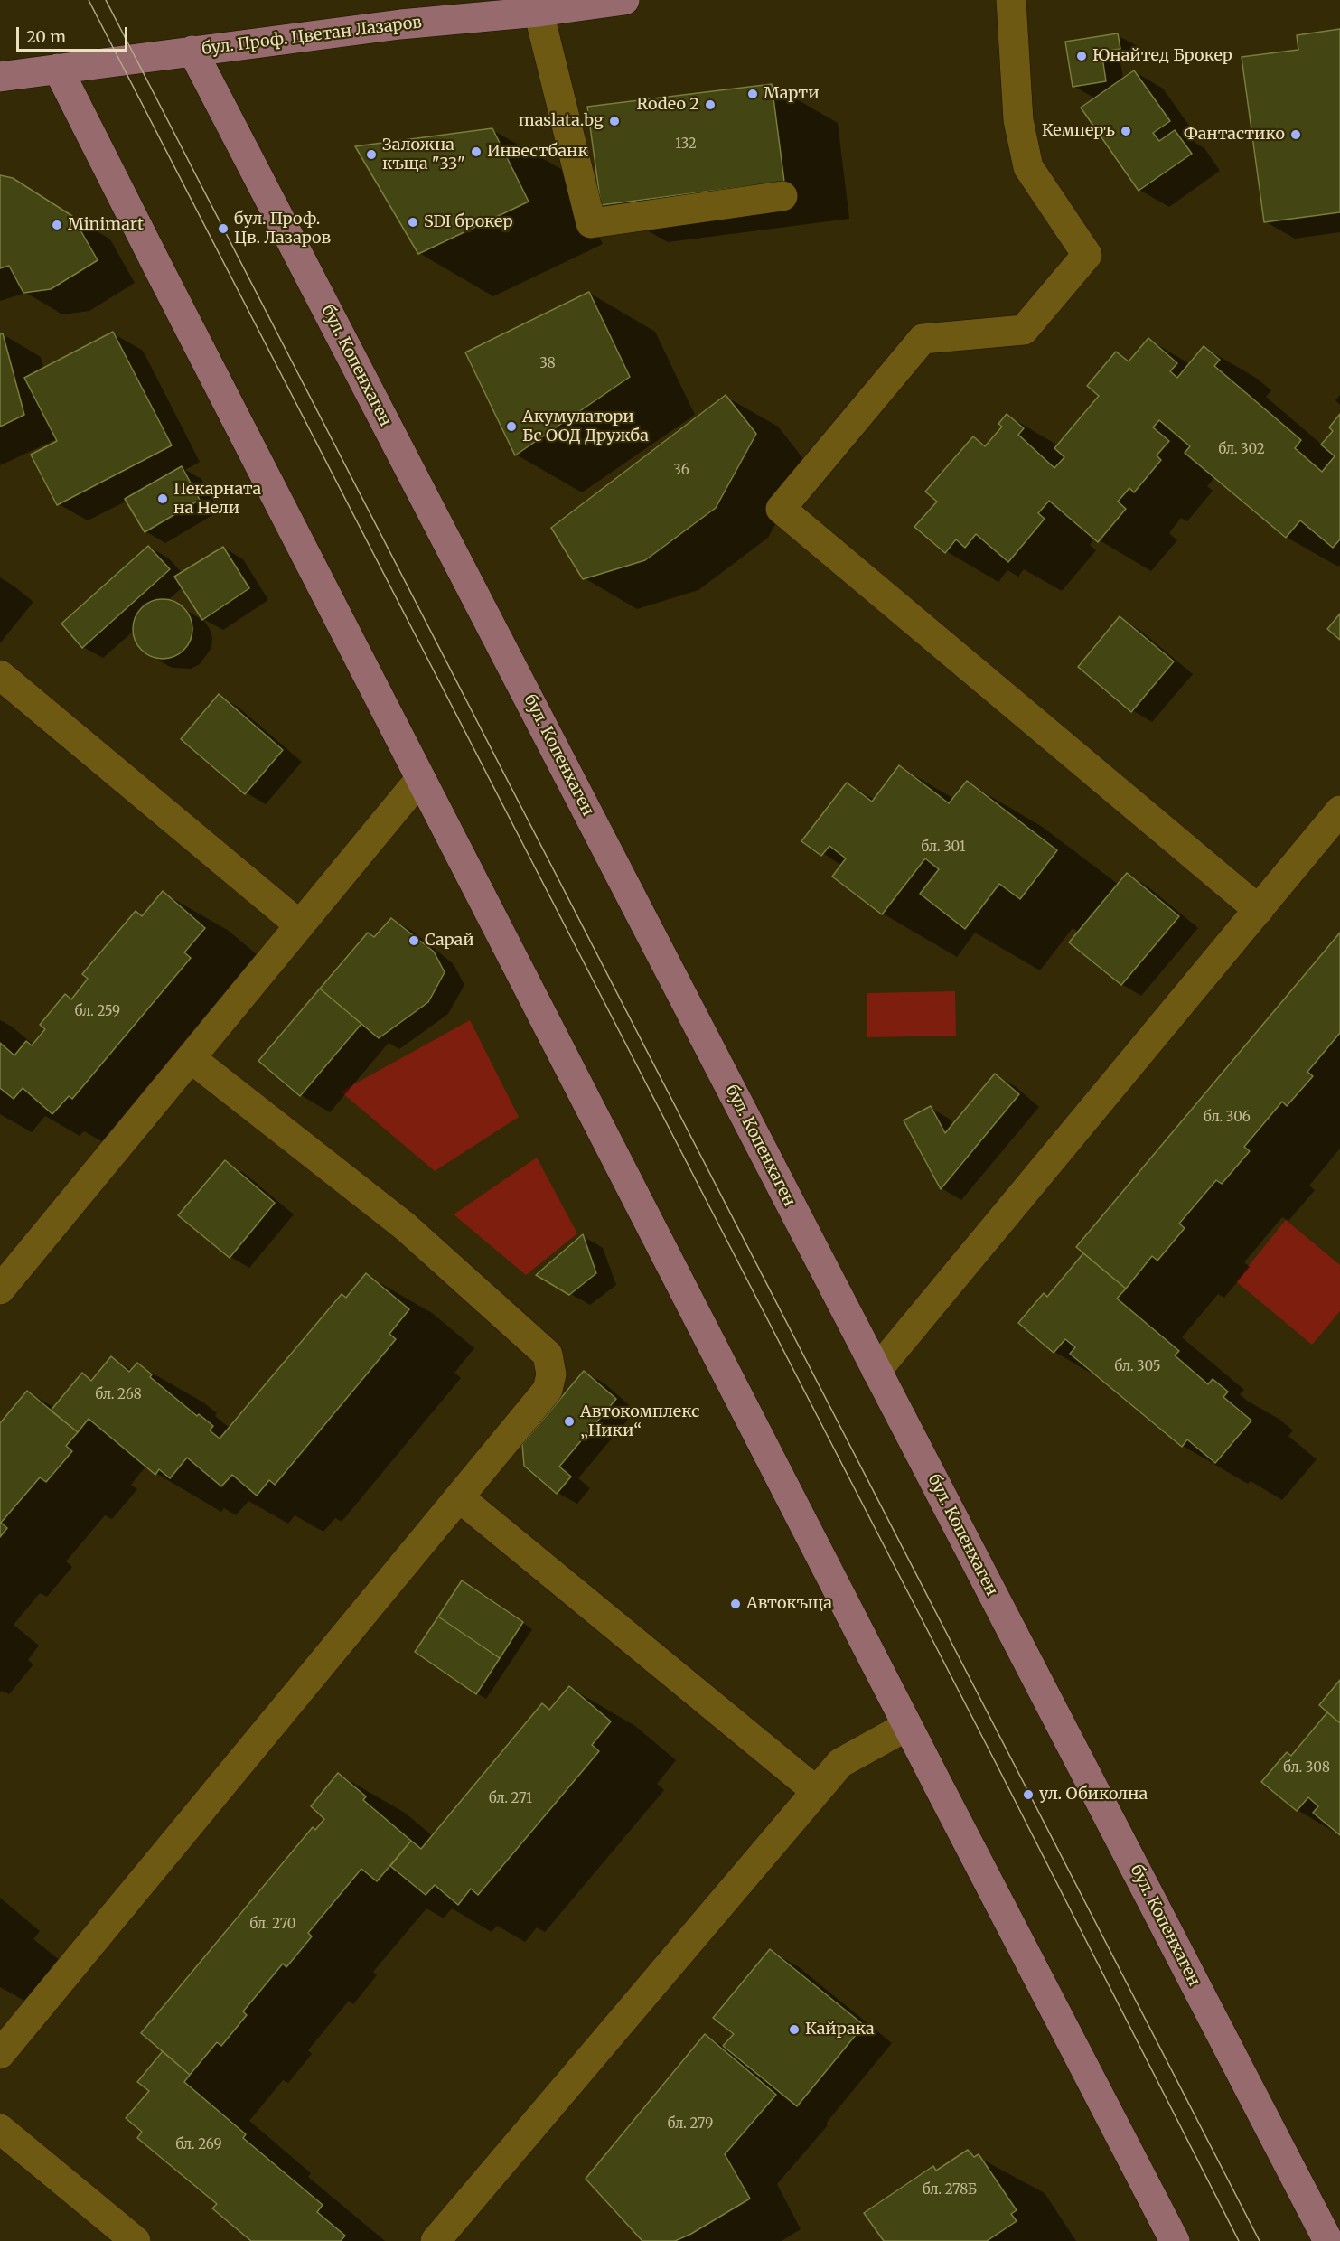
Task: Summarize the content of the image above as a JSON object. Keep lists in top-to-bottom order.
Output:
{
  "streets": {
    "main road": ["бул. Проф. Цветан Лазаров", "бул. Копенхаген"]
  },
  "crossings": [
    ["бул. Проф. Цветан Лазаров", "бул. Копенхаген"]
  ],
  "places": [
    "Юнайтед Брокер",
    "Марти",
    "Rodeo 2",
    "maslata.bg",
    "Кемперъ",
    "Фантастико",
    "Инвестбанк",
    "Заложна къща \"33\"",
    "SDI брокер",
    "Minimart",
    "бул. Проф. Цв. Лазаров",
    "Акумулатори Бс ООД Дружба",
    "Пекарната на Нели",
    "Сарай",
    "Автокомплекс „Ники“",
    "Автокъща",
    "ул. Обиколна",
    "Кайрака"
  ],
  "house_numbers": [
    "132",
    "38",
    "бл. 302",
    "36",
    "бл. 301",
    "бл. 259",
    "бл. 306",
    "бл. 305",
    "бл. 268",
    "бл. 308",
    "бл. 271",
    "бл. 270",
    "бл. 279",
    "бл. 269",
    "бл. 278Б"
  ],
  "scale_bar": "20 m"
}
